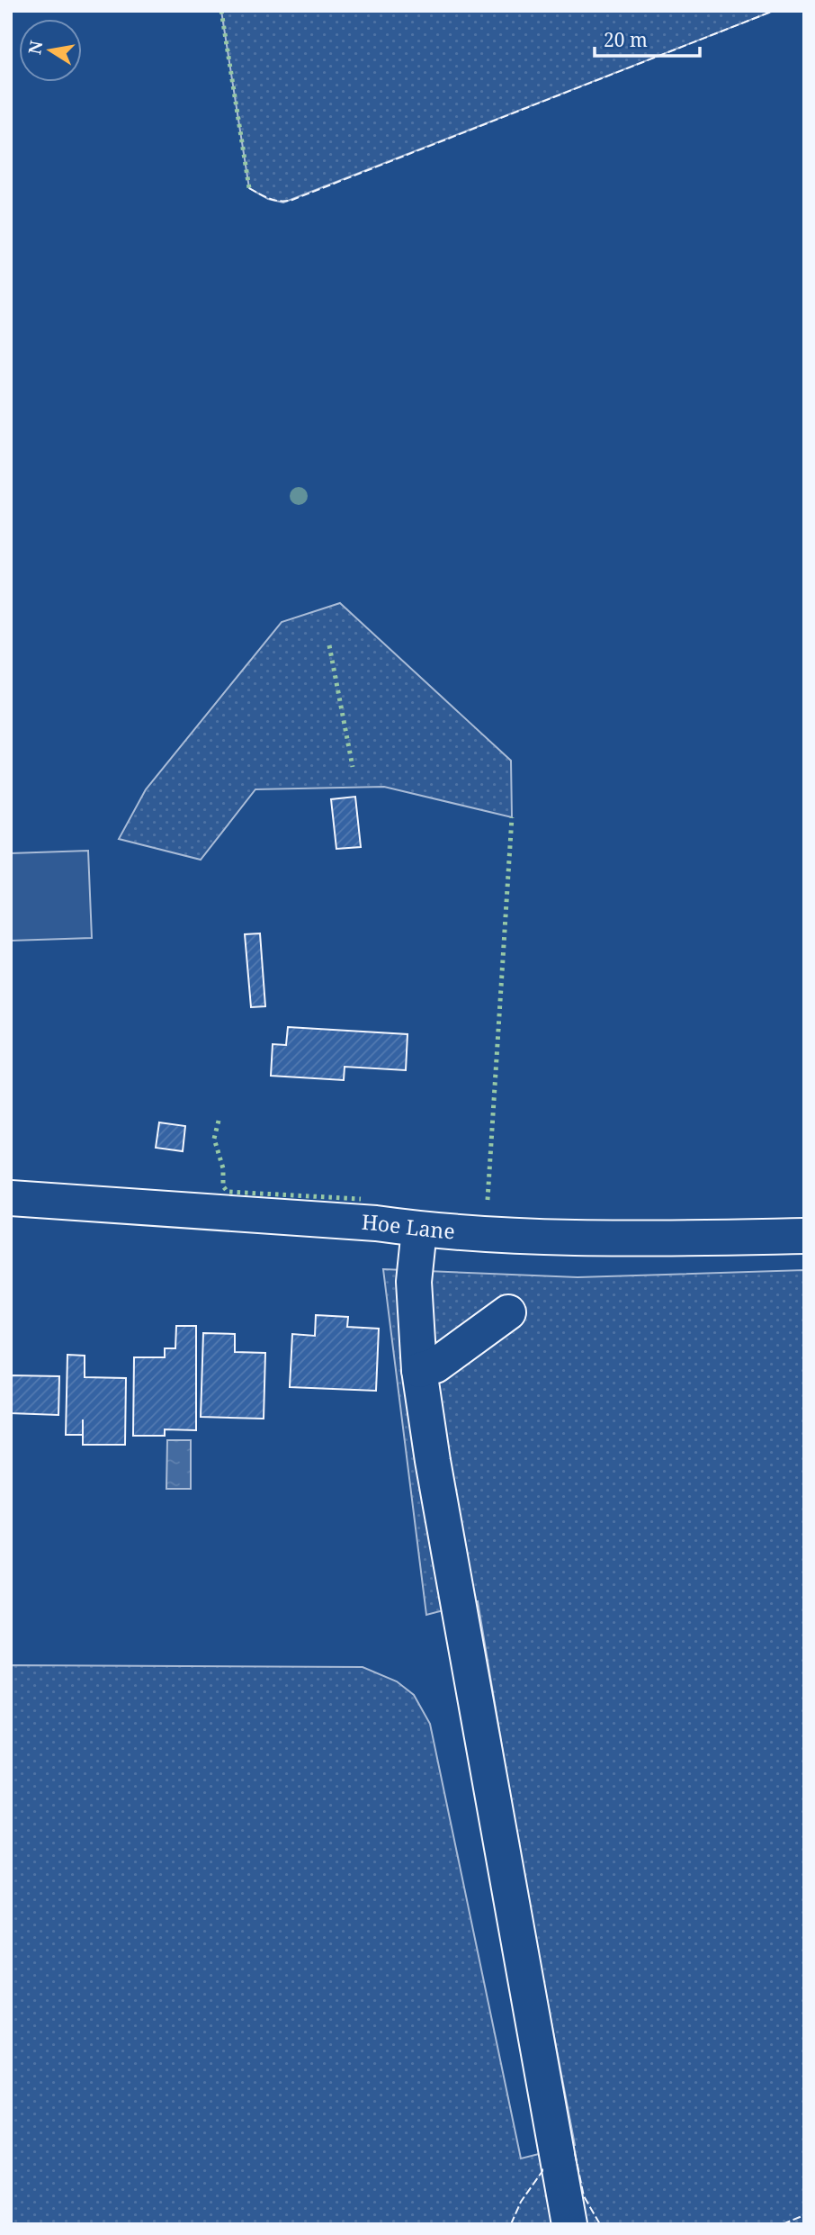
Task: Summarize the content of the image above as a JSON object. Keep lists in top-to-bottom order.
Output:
{
  "streets": {
    "street": ["Hoe Lane"]
  },
  "scale_bar": "20 m",
  "north": "left"
}
